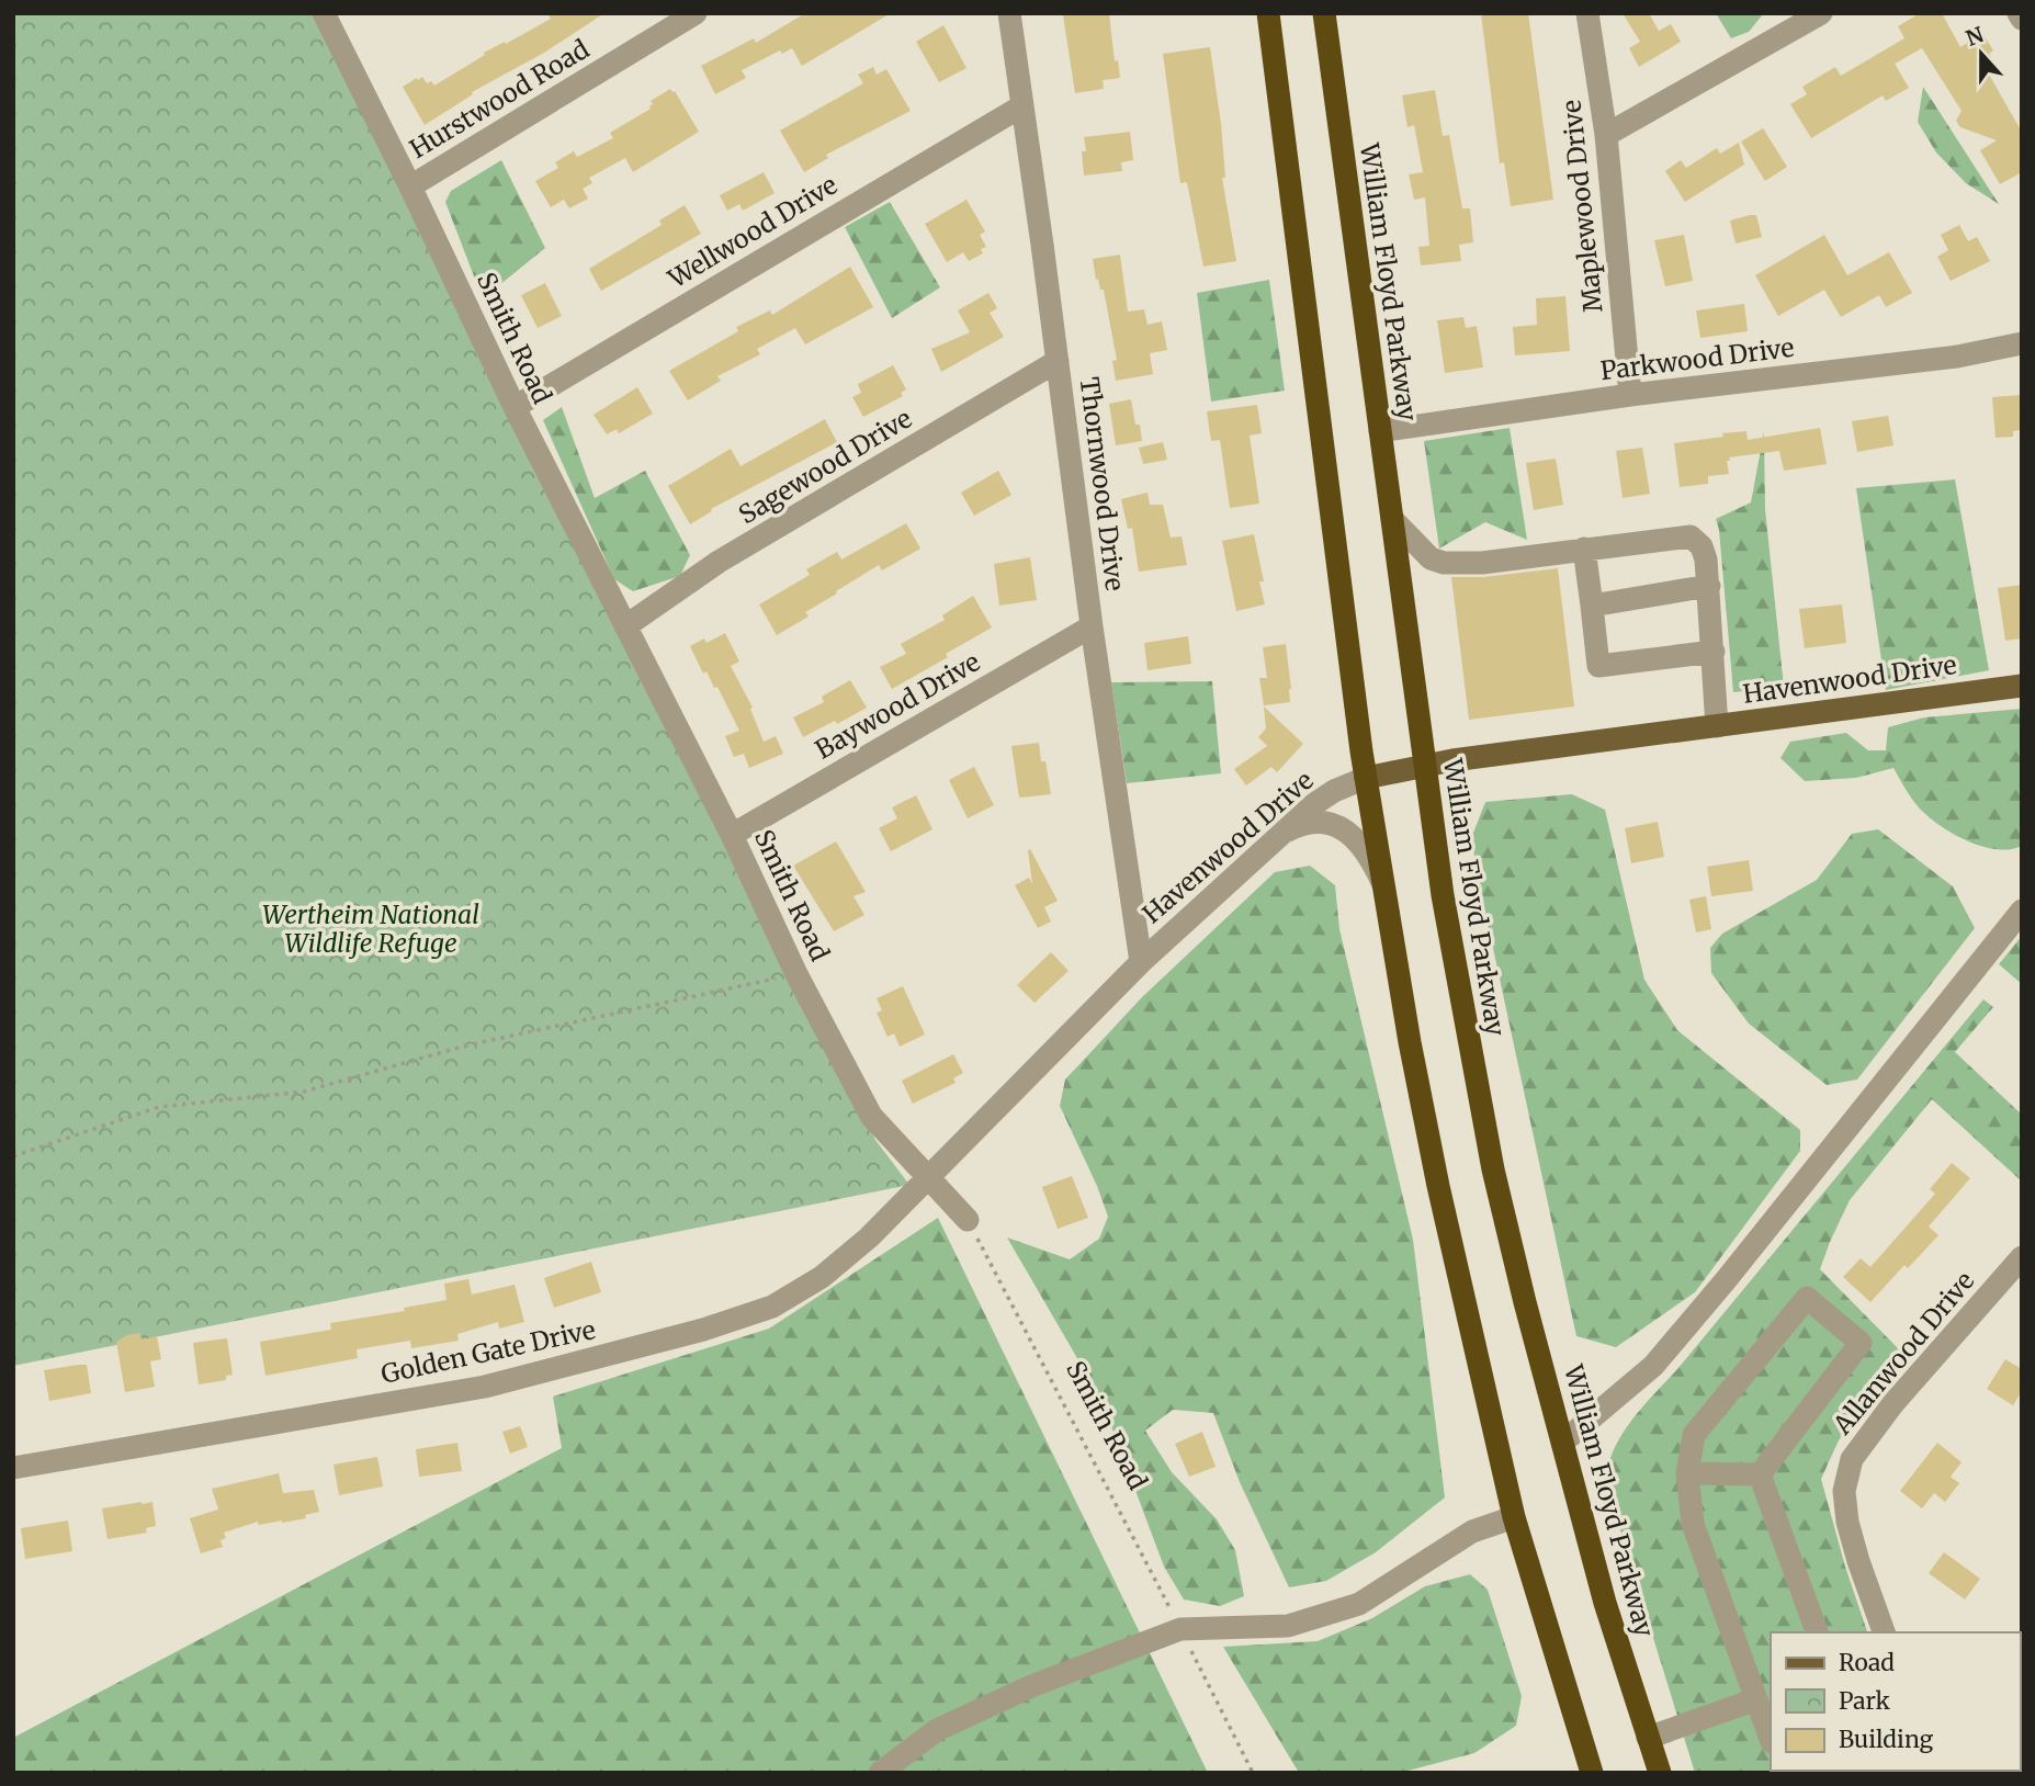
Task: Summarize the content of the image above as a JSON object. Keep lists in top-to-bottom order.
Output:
{
  "streets": {
    "highway": ["William Floyd Parkway"],
    "main road": ["Havenwood Drive"],
    "street": [
      "Hurstwood Road",
      "Maplewood Drive",
      "Wellwood Drive",
      "Smith Road",
      "Parkwood Drive",
      "Sagewood Drive",
      "Thornwood Drive",
      "Baywood Drive",
      "Golden Gate Drive",
      "Allanwood Drive"
    ]
  },
  "crossings": [
    ["Hurstwood Road", "Smith Road"],
    ["Maplewood Drive", "Parkwood Drive"],
    ["Wellwood Drive", "Smith Road"],
    ["Wellwood Drive", "Thornwood Drive"],
    ["William Floyd Parkway", "Parkwood Drive"],
    ["William Floyd Parkway", "Havenwood Drive"],
    ["Smith Road", "Sagewood Drive"],
    ["Smith Road", "Havenwood Drive"],
    ["Smith Road", "Baywood Drive"],
    ["Smith Road", "Golden Gate Drive"],
    ["Sagewood Drive", "Thornwood Drive"],
    ["Thornwood Drive", "Havenwood Drive"],
    ["Thornwood Drive", "Baywood Drive"],
    ["Havenwood Drive", "Golden Gate Drive"]
  ],
  "parks": ["Wertheim National Wildlife Refuge"],
  "legend": ["Road", "Park", "Building"],
  "north": "top"
}
